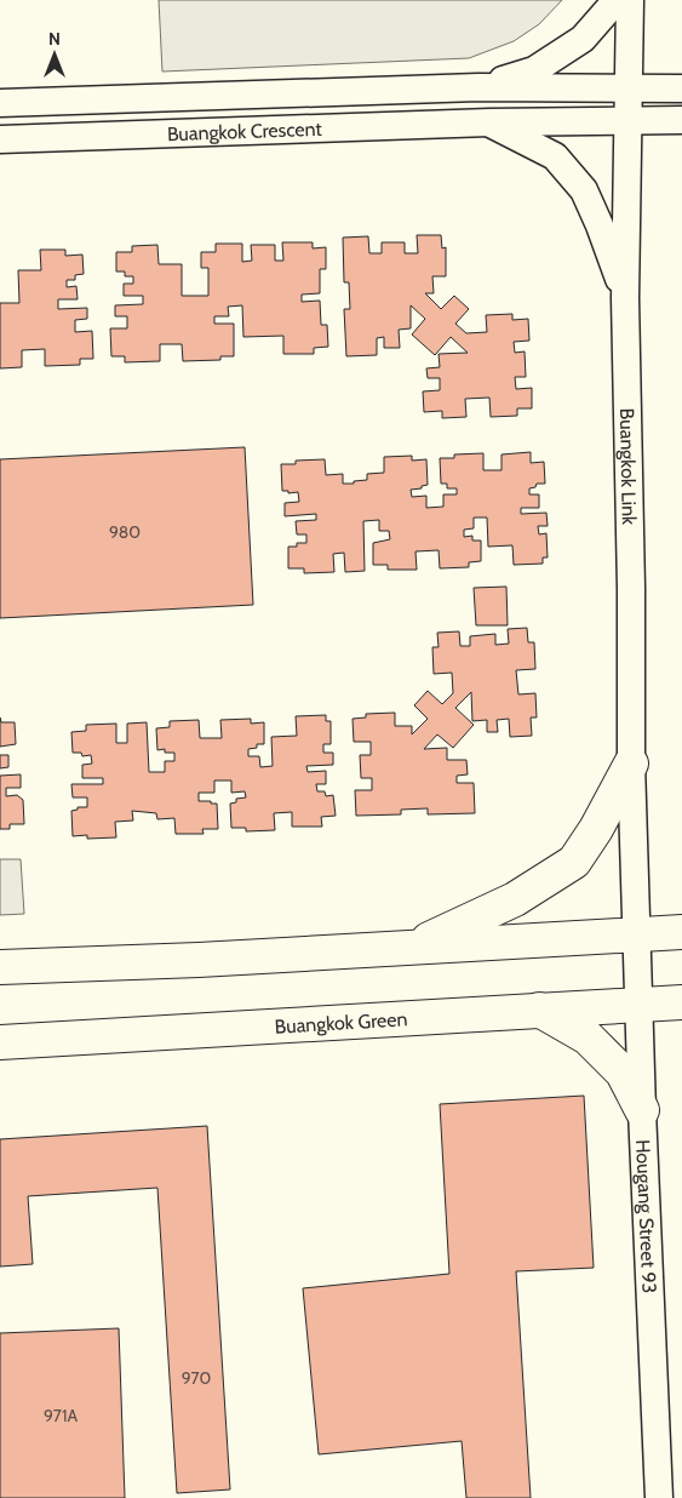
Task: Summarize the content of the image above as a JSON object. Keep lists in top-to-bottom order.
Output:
{
  "streets": {
    "main road": ["Buangkok Green"],
    "street": ["Buangkok Crescent", "Buangkok Link", "Hougang Street 93"]
  },
  "crossings": [
    ["Buangkok Crescent", "Buangkok Link"],
    ["Buangkok Link", "Hougang Street 93"],
    ["Buangkok Green", "Hougang Street 93"]
  ],
  "house_numbers": ["980", "970", "971A"],
  "north": "top"
}
